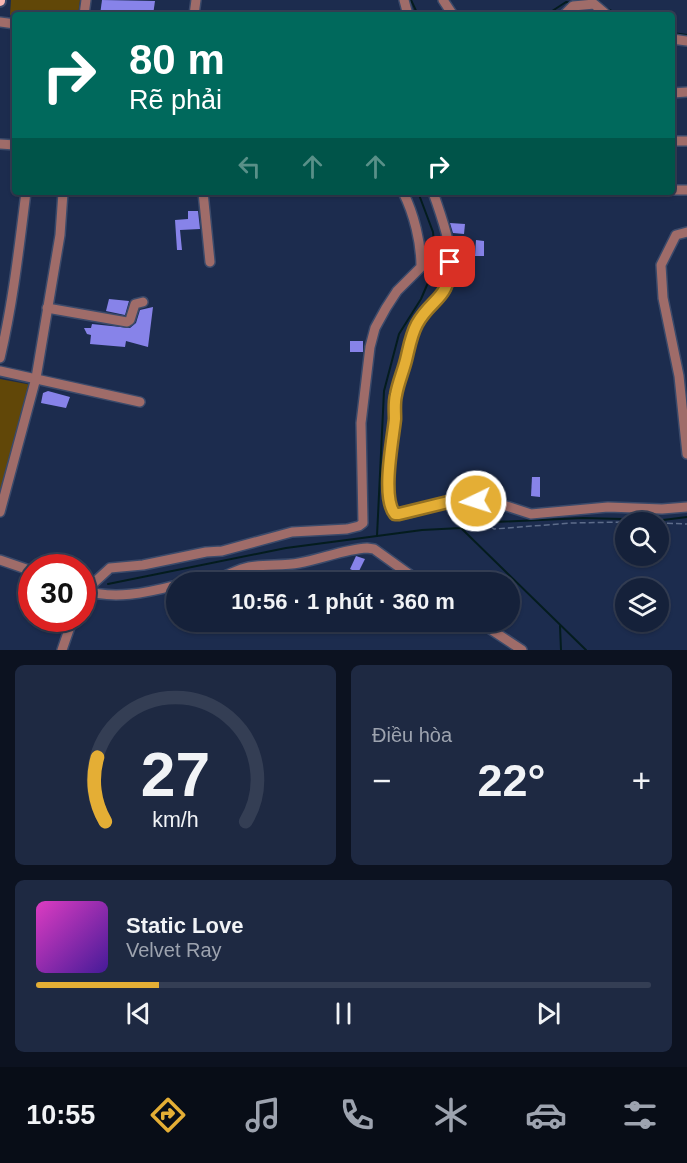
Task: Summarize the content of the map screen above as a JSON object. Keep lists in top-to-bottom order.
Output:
{
  "page": {
    "turn": ["80 m", "Rẽ phải"],
    "limit": "30",
    "trip": "10:56 · 1 phút · 360 m",
    "tile": "Điều hòa",
    "heat": ["−", "22°", "+"],
    "song": ["Static Love", "Velvet Ray"],
    "tabs": "10:55",
    "gauge": ["27", "km/h"]
  }
}
